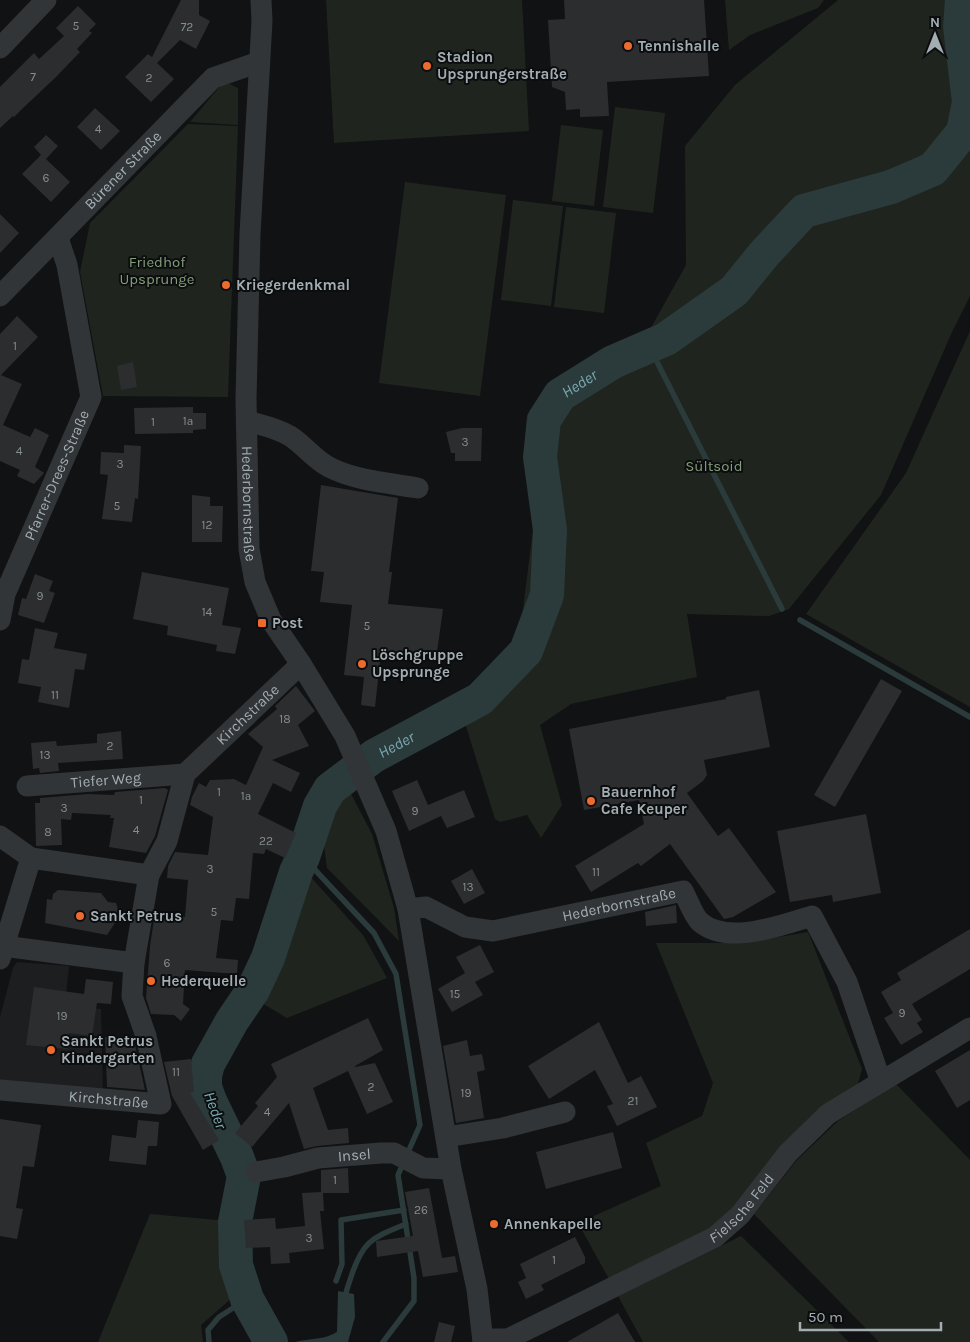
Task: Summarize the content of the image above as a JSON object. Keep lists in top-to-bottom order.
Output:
{
  "streets": {
    "street": [
      "Bürener Straße",
      "Pfarrer-Drees-Straße",
      "Hederbornstraße",
      "Kirchstraße",
      "Tiefer Weg",
      "Insel",
      "Fielsche Feld"
    ]
  },
  "crossings": [
    ["Bürener Straße", "Pfarrer-Drees-Straße"],
    ["Bürener Straße", "Hederbornstraße"],
    ["Hederbornstraße", "Kirchstraße"],
    ["Hederbornstraße", "Insel"],
    ["Hederbornstraße", "Fielsche Feld"],
    ["Kirchstraße", "Tiefer Weg"]
  ],
  "water": ["Heder"],
  "parks": ["Friedhof Upsprunge", "Sültsoid"],
  "places": {
    "other": [
      "Tennishalle",
      "Stadion Upsprungerstraße",
      "Kriegerdenkmal",
      "Löschgruppe Upsprunge",
      "Bauernhof Cafe Keuper",
      "Sankt Petrus",
      "Hederquelle",
      "Sankt Petrus Kindergarten",
      "Annenkapelle"
    ],
    "transit": ["Post"]
  },
  "house_numbers": [
    "5",
    "72",
    "7",
    "2",
    "4",
    "6",
    "1",
    "1a",
    "1",
    "3",
    "4",
    "3",
    "5",
    "12",
    "9",
    "14",
    "5",
    "11",
    "18",
    "2",
    "13",
    "1",
    "1a",
    "1",
    "3",
    "9",
    "4",
    "8",
    "22",
    "3",
    "11",
    "13",
    "5",
    "6",
    "15",
    "9",
    "19",
    "11",
    "2",
    "19",
    "21",
    "4",
    "1",
    "26",
    "3",
    "1"
  ],
  "scale_bar": "50 m",
  "north": "top"
}
